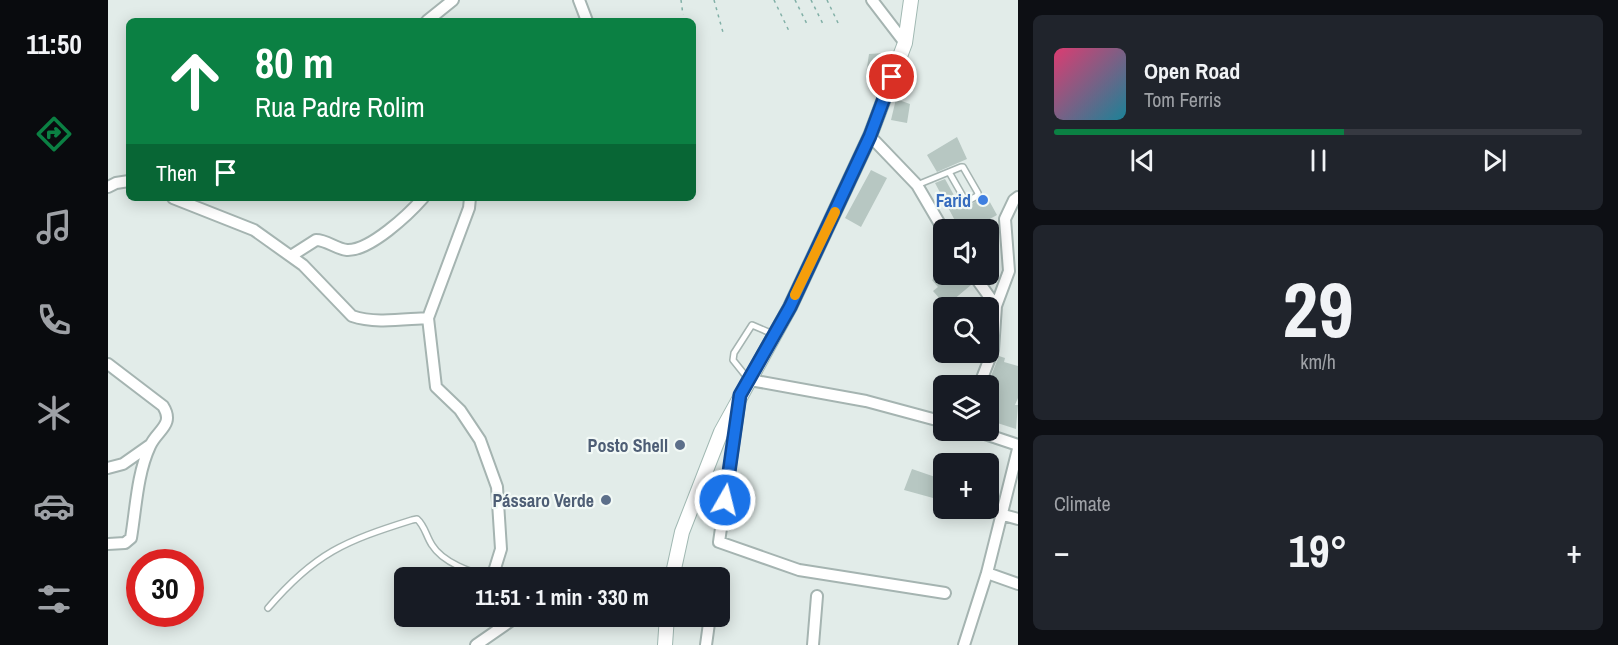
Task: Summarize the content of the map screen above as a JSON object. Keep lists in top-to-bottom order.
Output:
{
  "places": ["Farid", "Posto Shell", "Pássaro Verde"],
  "page": {
    "tabs": "11:50",
    "turn": ["80 m", "Rua Padre Rolim"],
    "song": ["Open Road", "Tom Ferris"],
    "then": "Then",
    "map_buttons": "+",
    "tile": [
      ["29", "km/h"],
      "Climate"
    ],
    "heat": ["−", "19°", "+"],
    "limit": "30",
    "trip": "11:51 · 1 min · 330 m"
  }
}
